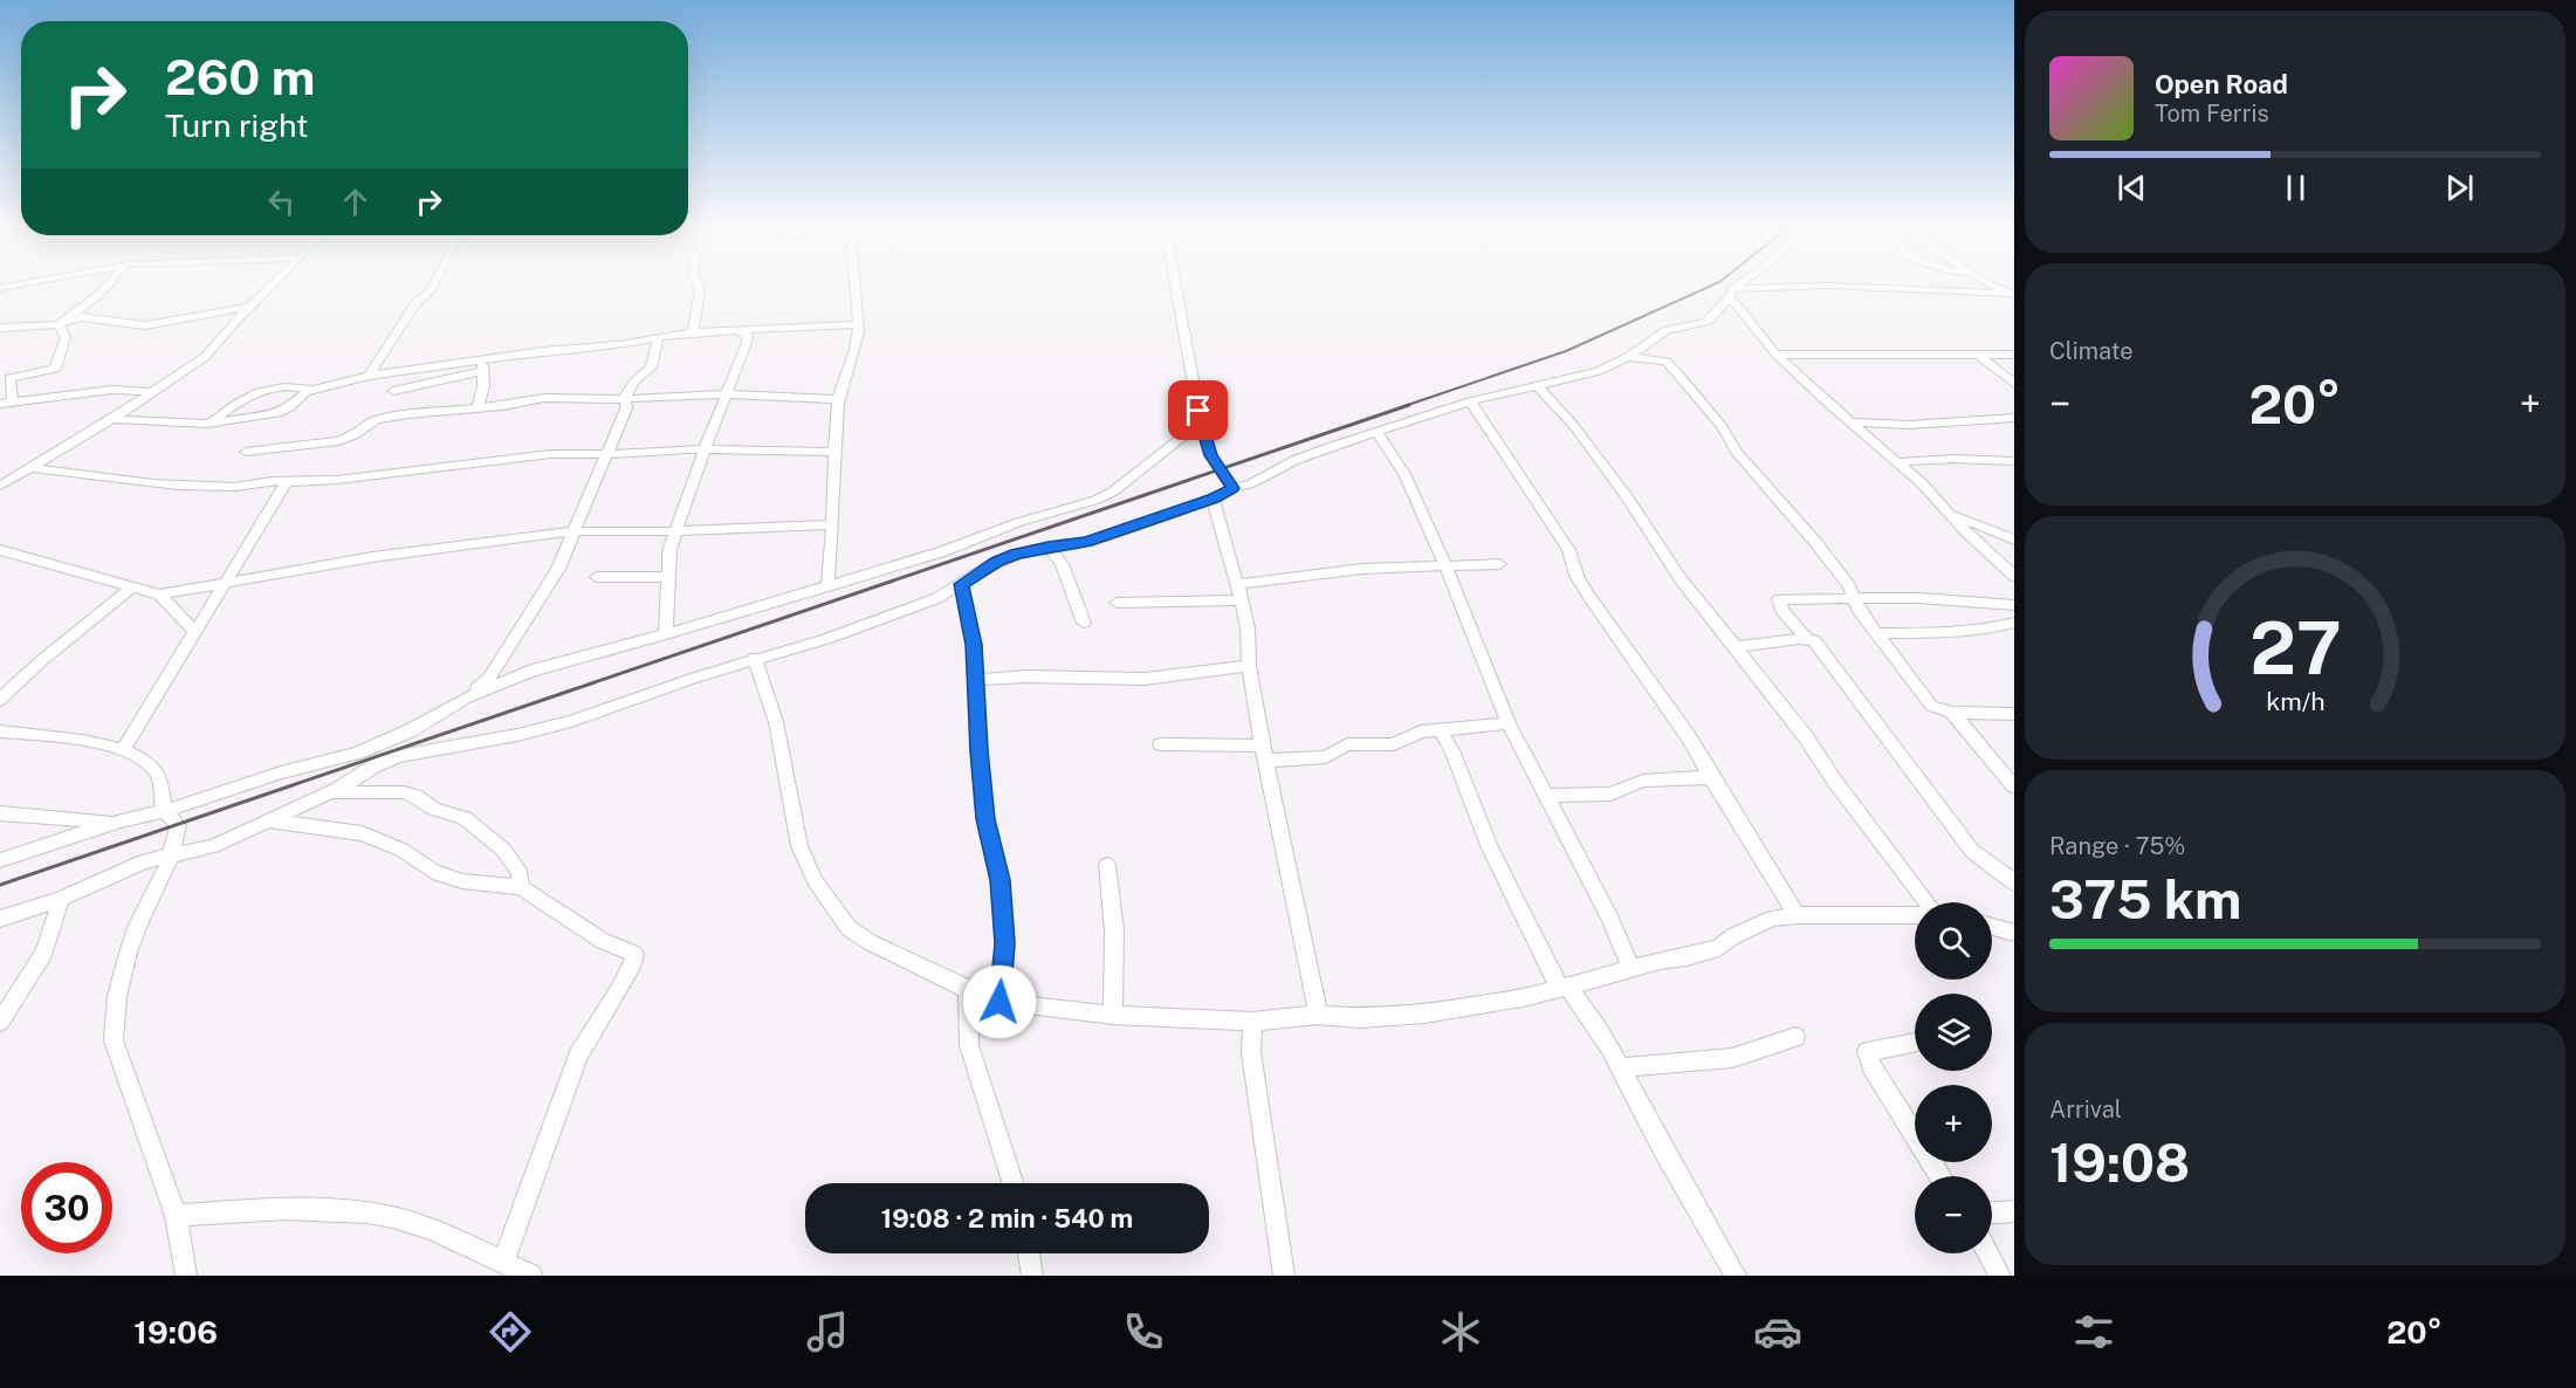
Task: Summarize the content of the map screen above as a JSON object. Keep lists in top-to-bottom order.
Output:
{
  "page": {
    "turn": ["260 m", "Turn right"],
    "song": ["Open Road", "Tom Ferris"],
    "tile": [
      "Climate",
      ["Range · 75%", "375 km"],
      ["Arrival", "19:08"]
    ],
    "heat": ["−", "20°", "+"],
    "map_buttons": ["+", "−"],
    "limit": "30",
    "trip": "19:08 · 2 min · 540 m",
    "tabs": ["19:06", "20°"],
    "gauge": ["27", "km/h"]
  }
}
